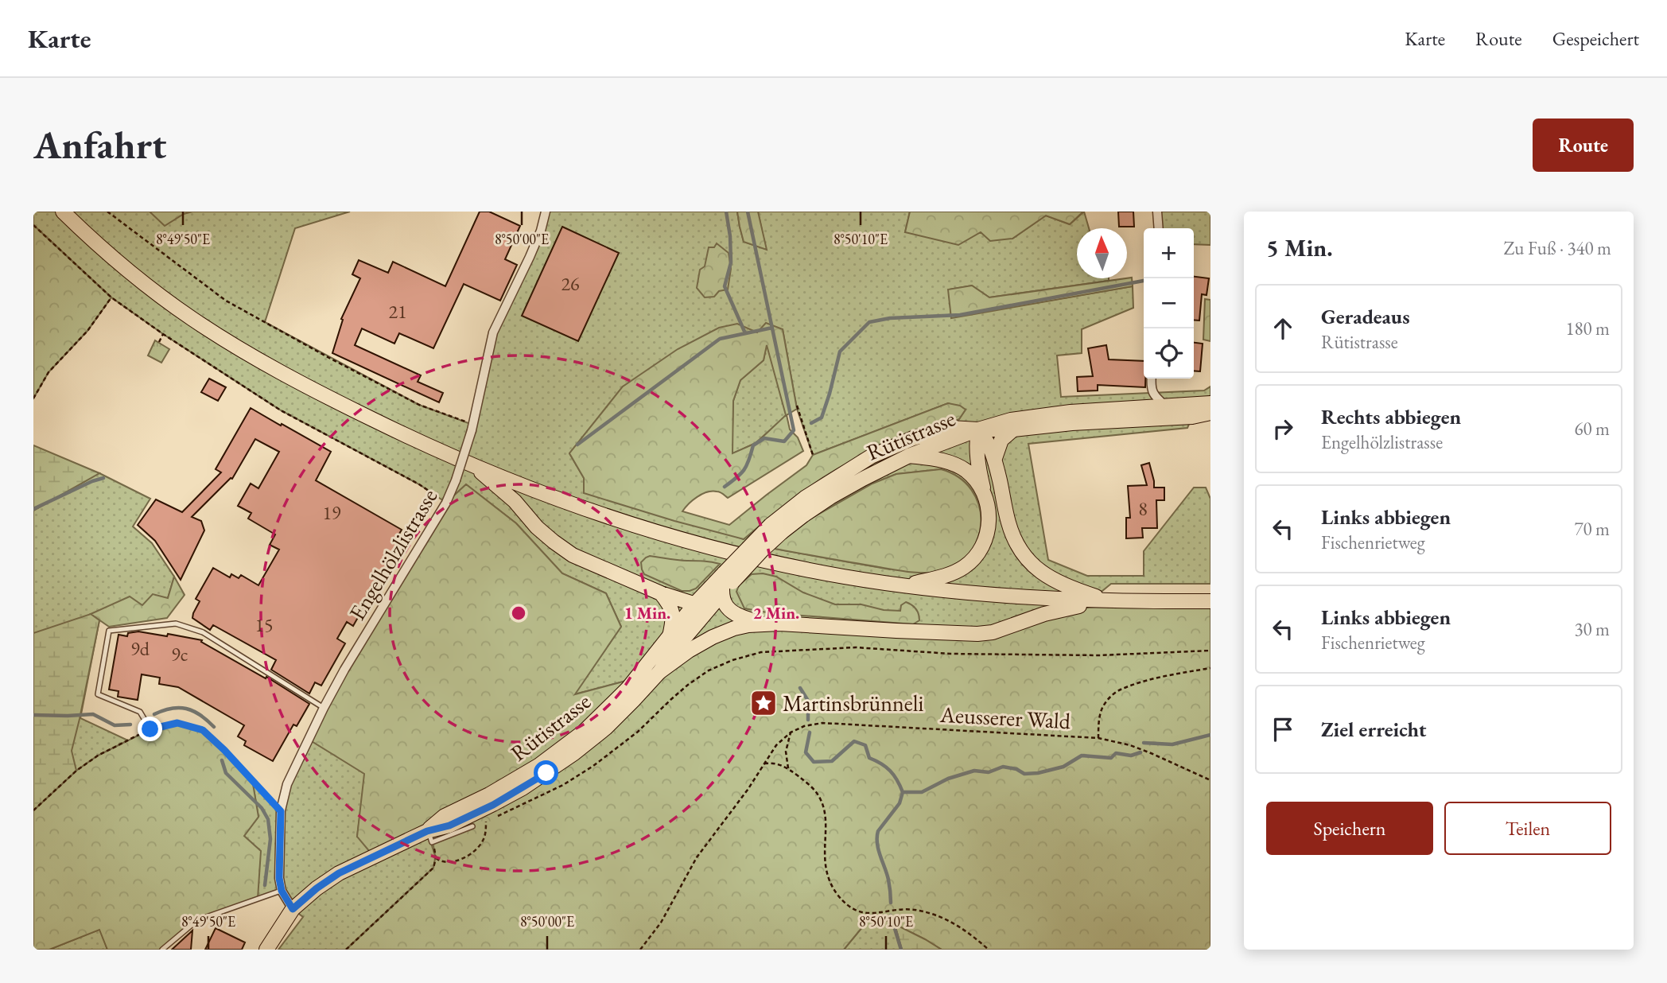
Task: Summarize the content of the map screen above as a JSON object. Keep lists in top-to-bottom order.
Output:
{
  "streets": {
    "main road": ["Rütistrasse"],
    "street": ["Engelhölzlistrasse"],
    "path": ["Aeusserer Wald"]
  },
  "crossings": [
    ["Rütistrasse", "Engelhölzlistrasse"]
  ],
  "places": {
    "place": ["Martinsbrünneli"]
  },
  "house_numbers": [
    "26",
    "21",
    "8",
    "19",
    "15",
    "9d",
    "9c"
  ],
  "north": "top",
  "page": {
    "header": "Karte",
    "nav": ["Karte", "Route", "Gespeichert"],
    "buttons": [
      "Route",
      ["Speichern", "Teilen"]
    ],
    "title": "Anfahrt",
    "heading": ["5 Min.", "Zu Fuß · 340 m"],
    "map_buttons": ["+", "−"],
    "list": [
      ["Geradeaus", "Rütistrasse", "180 m"],
      ["Rechts abbiegen", "Engelhölzlistrasse", "60 m"],
      ["Links abbiegen", "Fischenrietweg", "70 m"],
      ["Links abbiegen", "Fischenrietweg", "30 m"],
      "Ziel erreicht"
    ]
  },
  "coordinates": ["8°49'50\"E", "8°50'00\"E", "8°50'10\"E"],
  "rings": ["1 Min.", "2 Min."]
}
